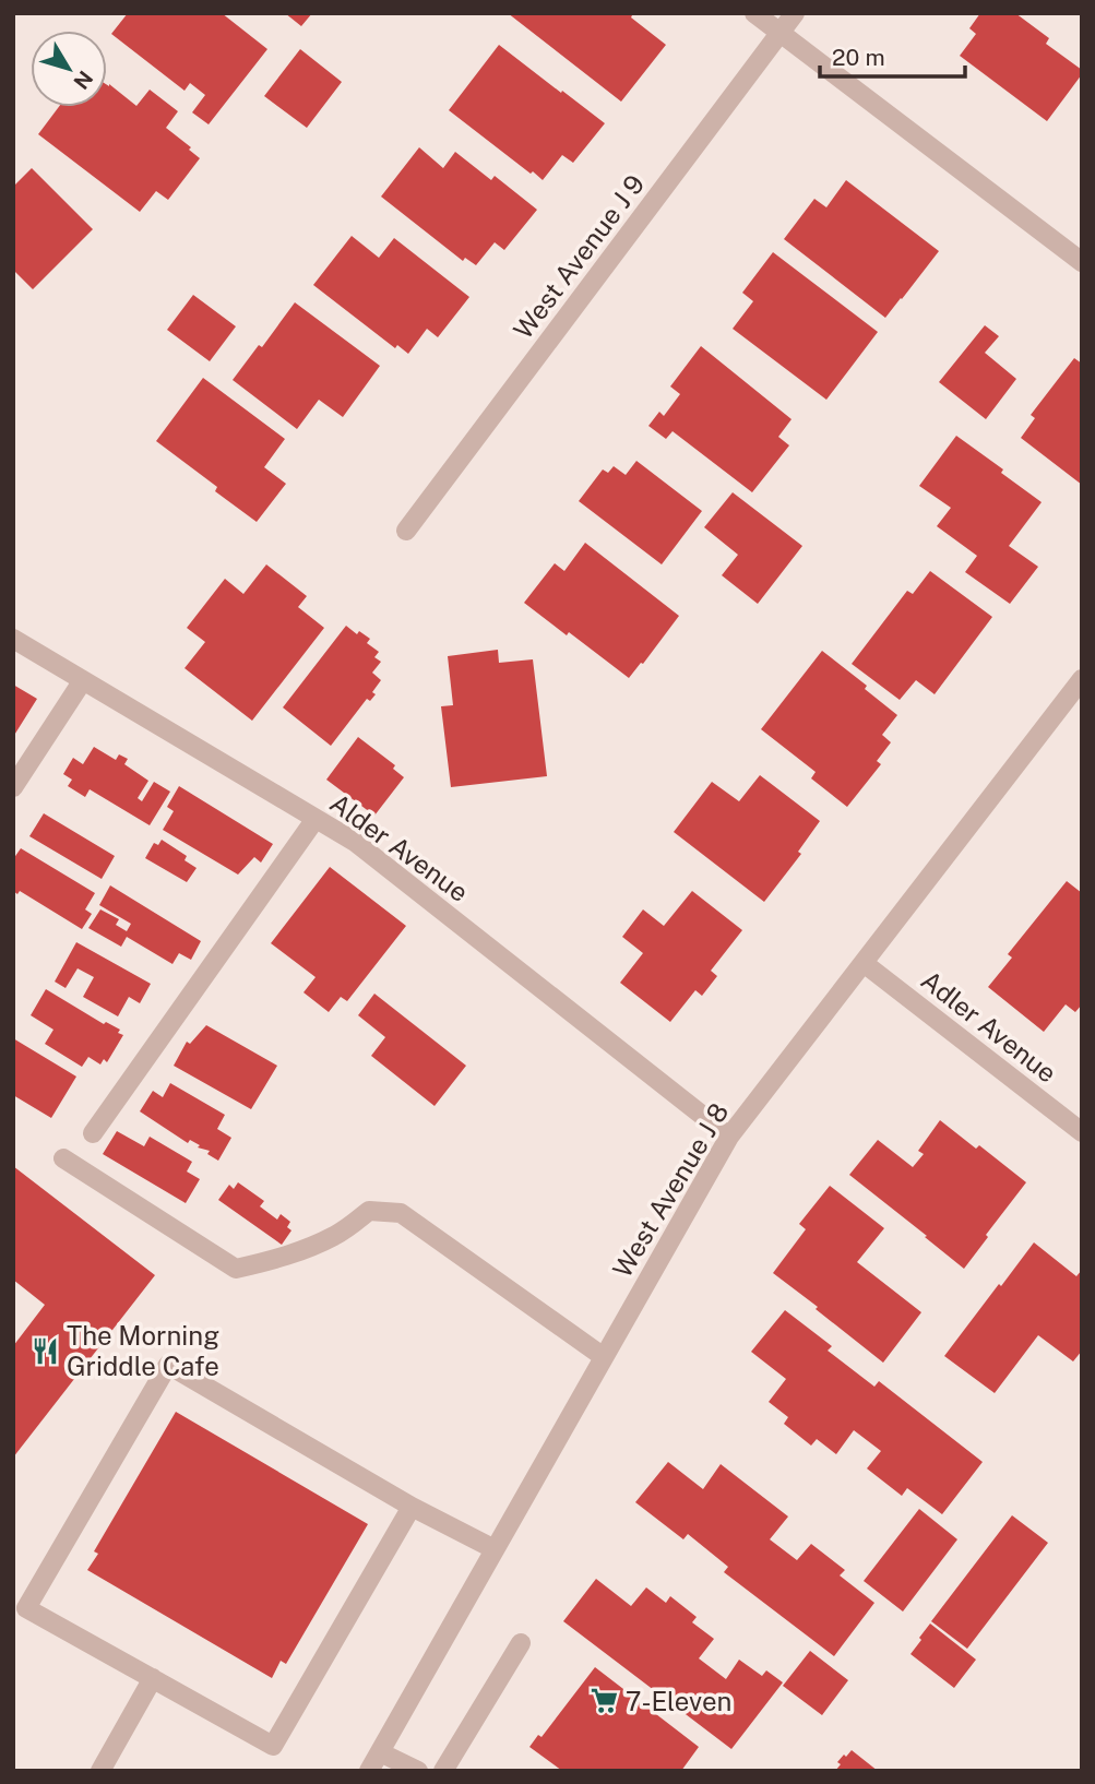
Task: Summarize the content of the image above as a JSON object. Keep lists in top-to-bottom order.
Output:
{
  "streets": {
    "street": [
      "West Avenue J 9",
      "Alder Avenue",
      "Adler Avenue",
      "West Avenue J 8"
    ]
  },
  "crossings": [
    ["Alder Avenue", "West Avenue J 8"],
    ["Adler Avenue", "West Avenue J 8"]
  ],
  "places": {
    "restaurant": ["The Morning Griddle Cafe"],
    "supermarket": ["7-Eleven"]
  },
  "scale_bar": "20 m",
  "north": "bottom right"
}
